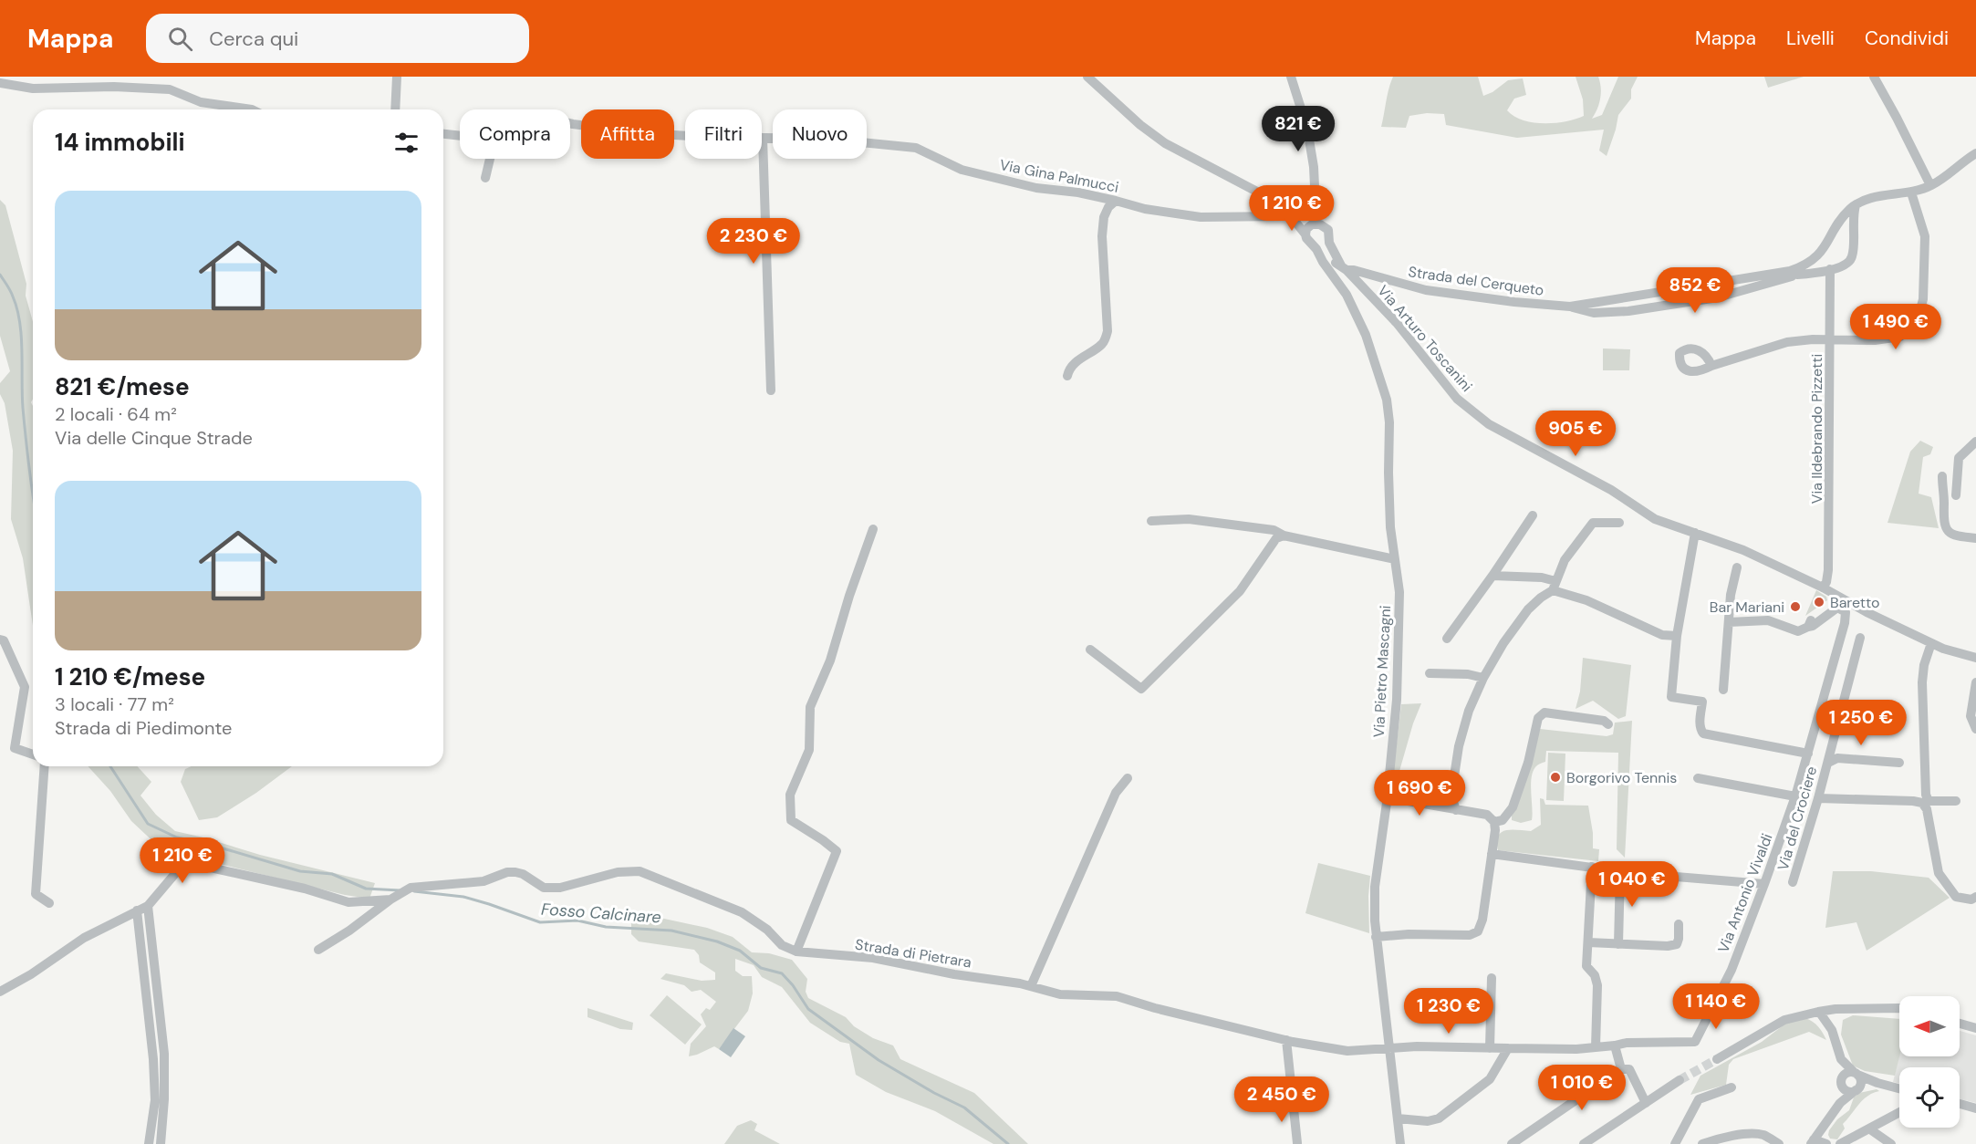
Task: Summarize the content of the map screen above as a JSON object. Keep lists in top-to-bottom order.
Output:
{
  "streets": {
    "street": [
      "Via Gina Palmucci",
      "Strada del Cerqueto",
      "Via Arturo Toscanini",
      "Via Ildebrando Pizzetti",
      "Via Pietro Mascagni",
      "Via del Crociere",
      "Via Antonio Vivaldi",
      "Strada di Pietrara"
    ]
  },
  "crossings": [
    ["Strada del Cerqueto", "Via Arturo Toscanini"],
    ["Strada del Cerqueto", "Via Ildebrando Pizzetti"],
    ["Via Arturo Toscanini", "Via Ildebrando Pizzetti"],
    ["Via Arturo Toscanini", "Via Pietro Mascagni"],
    ["Via Pietro Mascagni", "Via Antonio Vivaldi"],
    ["Via Pietro Mascagni", "Strada di Pietrara"],
    ["Via Antonio Vivaldi", "Strada di Pietrara"]
  ],
  "water": ["Fosso Calcinare"],
  "places": ["Baretto", "Bar Mariani", "Borgorivo Tennis"],
  "north": "left",
  "page": {
    "header": "Mappa",
    "search": "Cerca qui",
    "nav": ["Mappa", "Livelli", "Condividi"],
    "price": [
      "821 €",
      "1 210 €",
      "2 230 €",
      "852 €",
      "1 490 €",
      "905 €",
      "1 250 €",
      "1 690 €",
      "1 210 €",
      "1 040 €",
      "1 140 €",
      "1 230 €",
      "1 010 €",
      "2 450 €"
    ],
    "chip": [
      "Compra",
      "Affitta",
      "Filtri",
      "Nuovo"
    ],
    "heading": "14 immobili",
    "list": [
      {
        "name": "821 €/mese",
        "note": "2 locali · 64 m² · Via delle Cinque Strade"
      },
      {
        "name": "1 210 €/mese",
        "note": "3 locali · 77 m² · Strada di Piedimonte"
      }
    ]
  }
}
